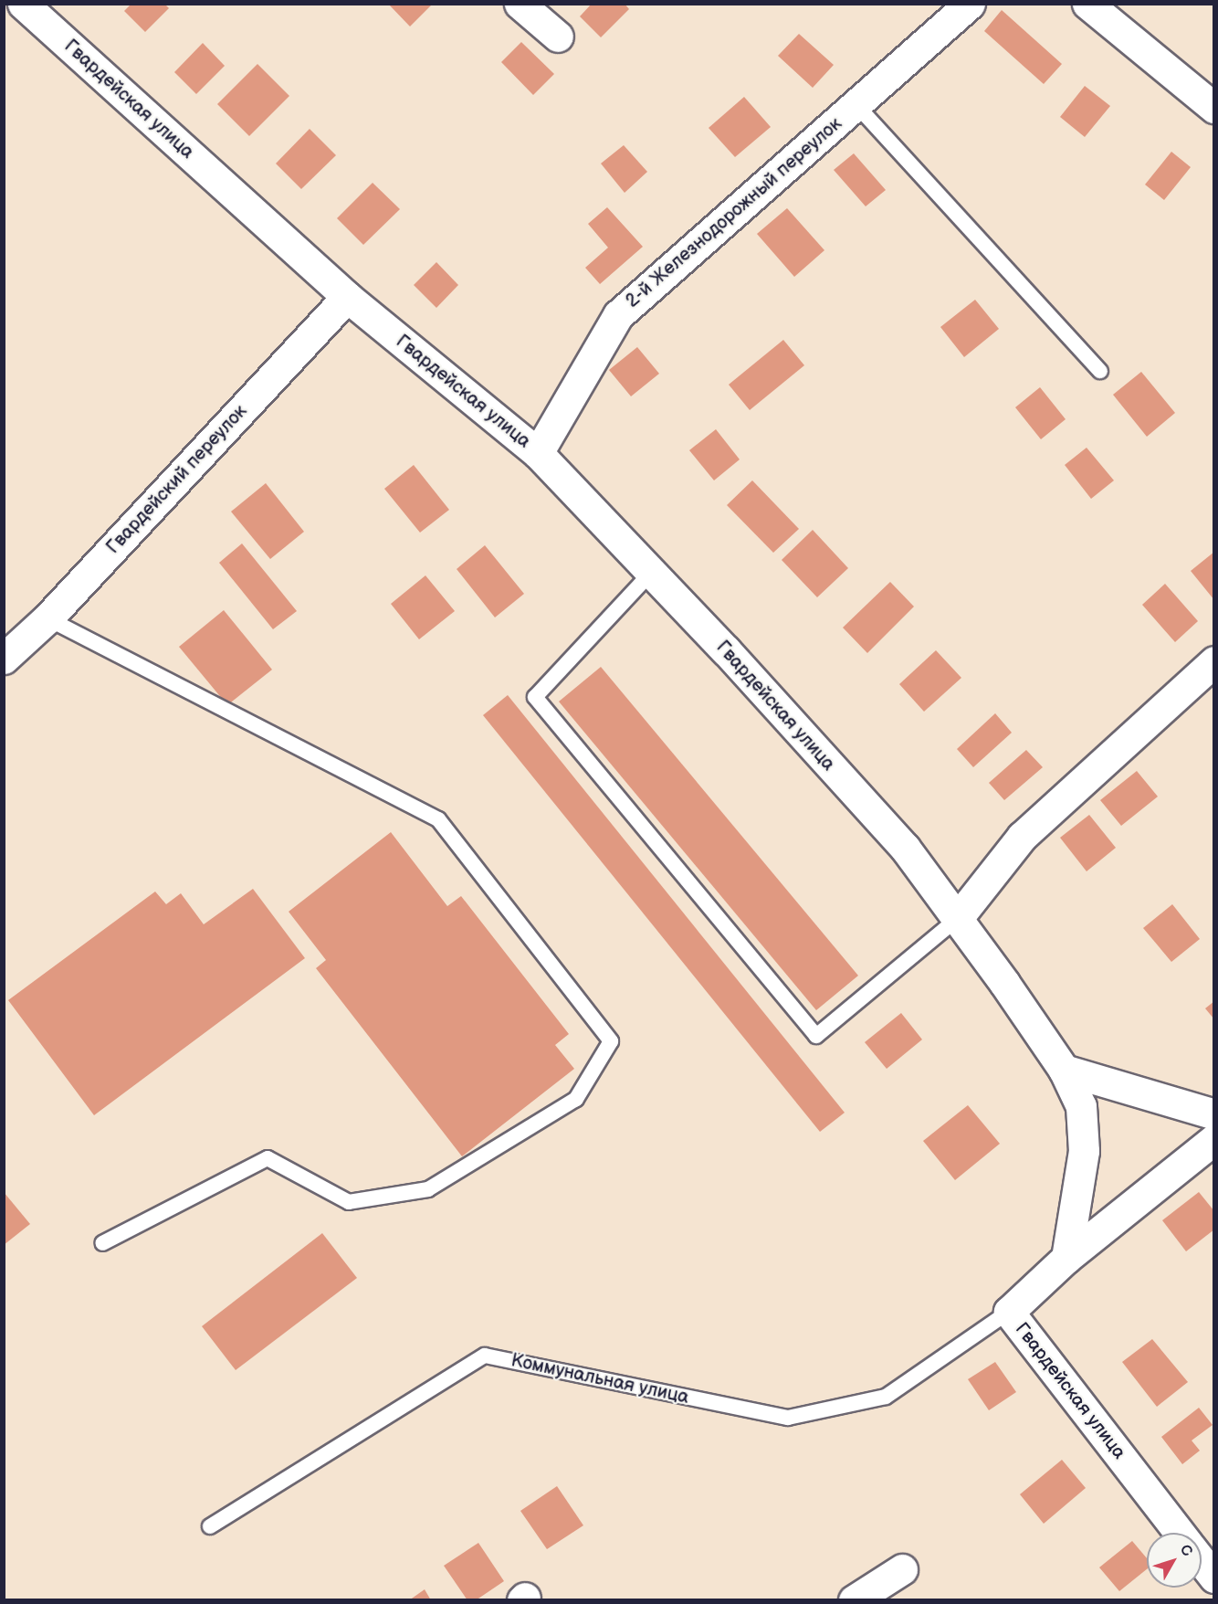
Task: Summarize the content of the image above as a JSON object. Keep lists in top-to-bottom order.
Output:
{
  "streets": {
    "street": ["Гвардейская улица", "2-й Железнодорожный переулок", "Гвардейский переулок"],
    "lane": ["Коммунальная улица"]
  },
  "crossings": [
    ["Гвардейская улица", "2-й Железнодорожный переулок"],
    ["Гвардейская улица", "Гвардейский переулок"],
    ["Гвардейская улица", "Коммунальная улица"]
  ],
  "north": "top right"
}
